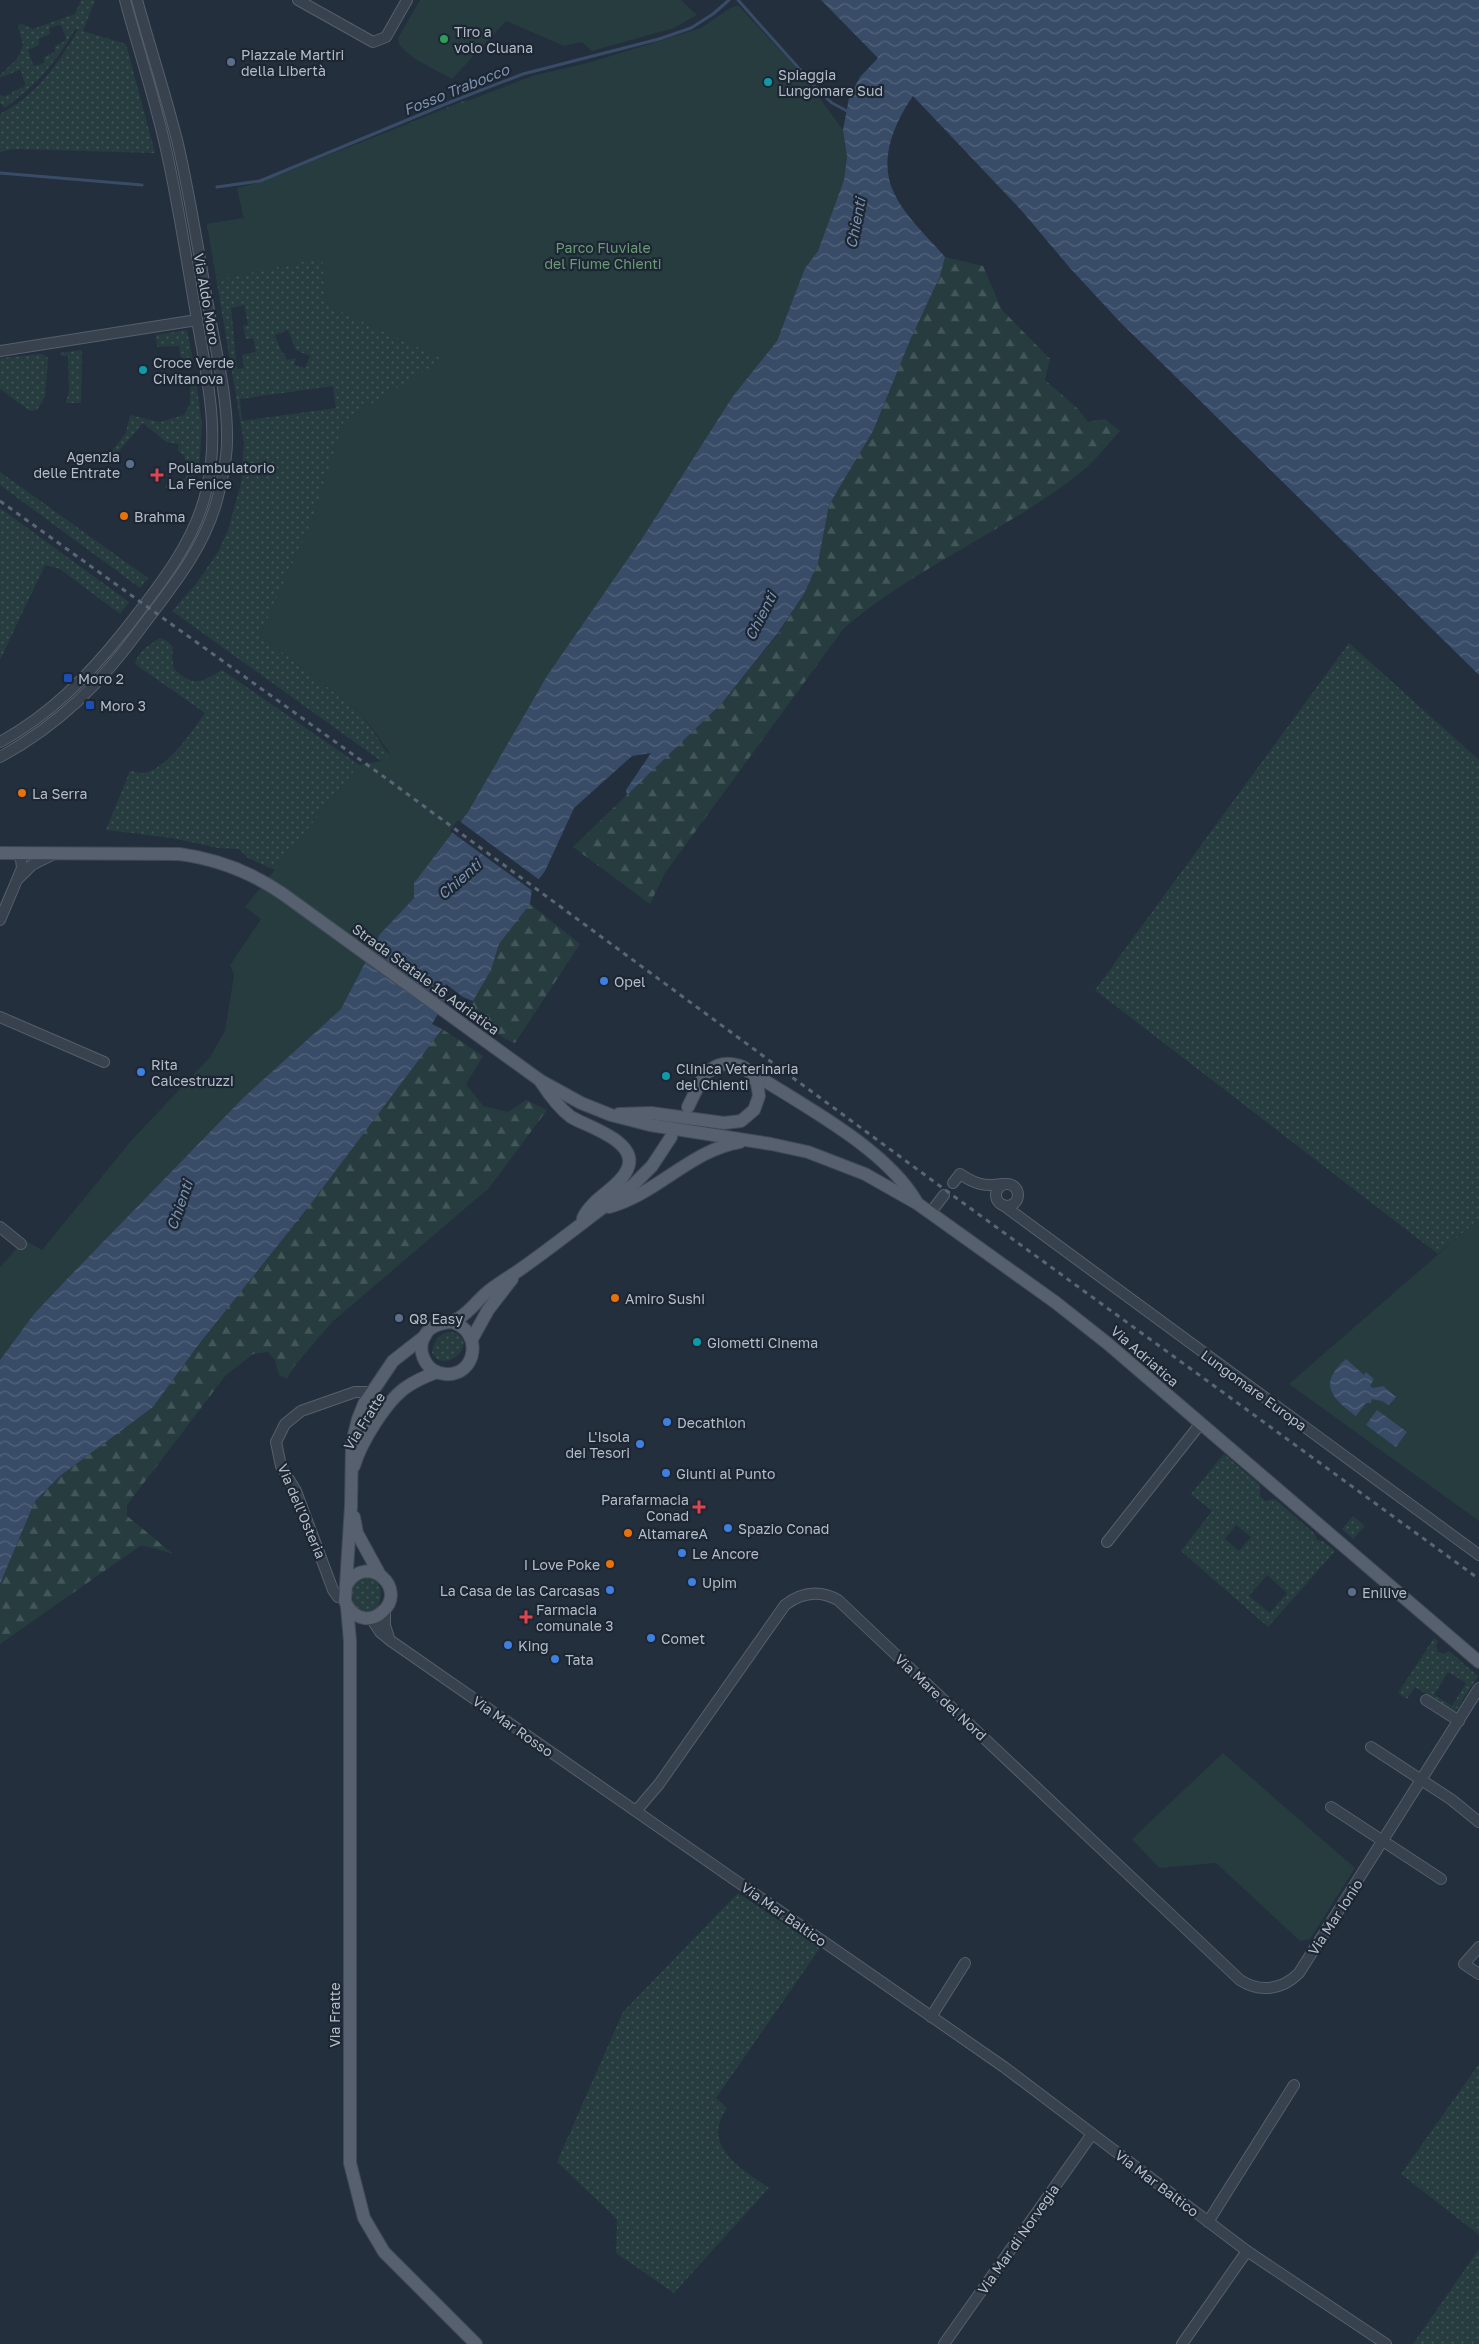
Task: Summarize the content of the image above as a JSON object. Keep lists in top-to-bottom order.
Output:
{
  "streets": {
    "main road": ["Strada Statale 16 Adriatica", "Via Adriatica", "Via Fratte"],
    "street": [
      "Via Aldo Moro",
      "Lungomare Europa",
      "Via dell'Osteria",
      "Via Mare del Nord",
      "Via Mar Rosso",
      "Via Mar Baltico",
      "Via Mar Ionio",
      "Via Mar di Norvegia"
    ]
  },
  "crossings": [
    ["Strada Statale 16 Adriatica", "Via Adriatica"],
    ["Via Fratte", "Via dell'Osteria"],
    ["Via Fratte", "Via Mar Rosso"],
    ["Via dell'Osteria", "Via Mar Rosso"],
    ["Via Mare del Nord", "Via Mar Rosso"],
    ["Via Mare del Nord", "Via Mar Baltico"],
    ["Via Mare del Nord", "Via Mar Ionio"],
    ["Via Mar Rosso", "Via Mar Baltico"],
    ["Via Mar Baltico", "Via Mar di Norvegia"]
  ],
  "water": ["Fosso Trabocco", "Chienti"],
  "parks": ["Parco Fluviale del Fiume Chienti"],
  "places": {
    "other": [
      "Tiro a volo Cluana",
      "Piazzale Martiri della Libertà",
      "Spiaggia Lungomare Sud",
      "Croce Verde Civitanova",
      "Agenzia delle Entrate",
      "Brahma",
      "La Serra",
      "Opel",
      "Rita Calcestruzzi",
      "Clinica Veterinaria del Chienti",
      "Amiro Sushi",
      "Q8 Easy",
      "Giometti Cinema",
      "Decathlon",
      "L'Isola dei Tesori",
      "Giunti al Punto",
      "Spazio Conad",
      "AltamareA",
      "Le Ancore",
      "I Love Poke",
      "Upim",
      "La Casa de las Carcasas",
      "Enilive",
      "Comet",
      "King",
      "Tata"
    ],
    "health": ["Poliambulatorio La Fenice", "Parafarmacia Conad", "Farmacia comunale 3"],
    "transit": ["Moro 2", "Moro 3"]
  }
}
